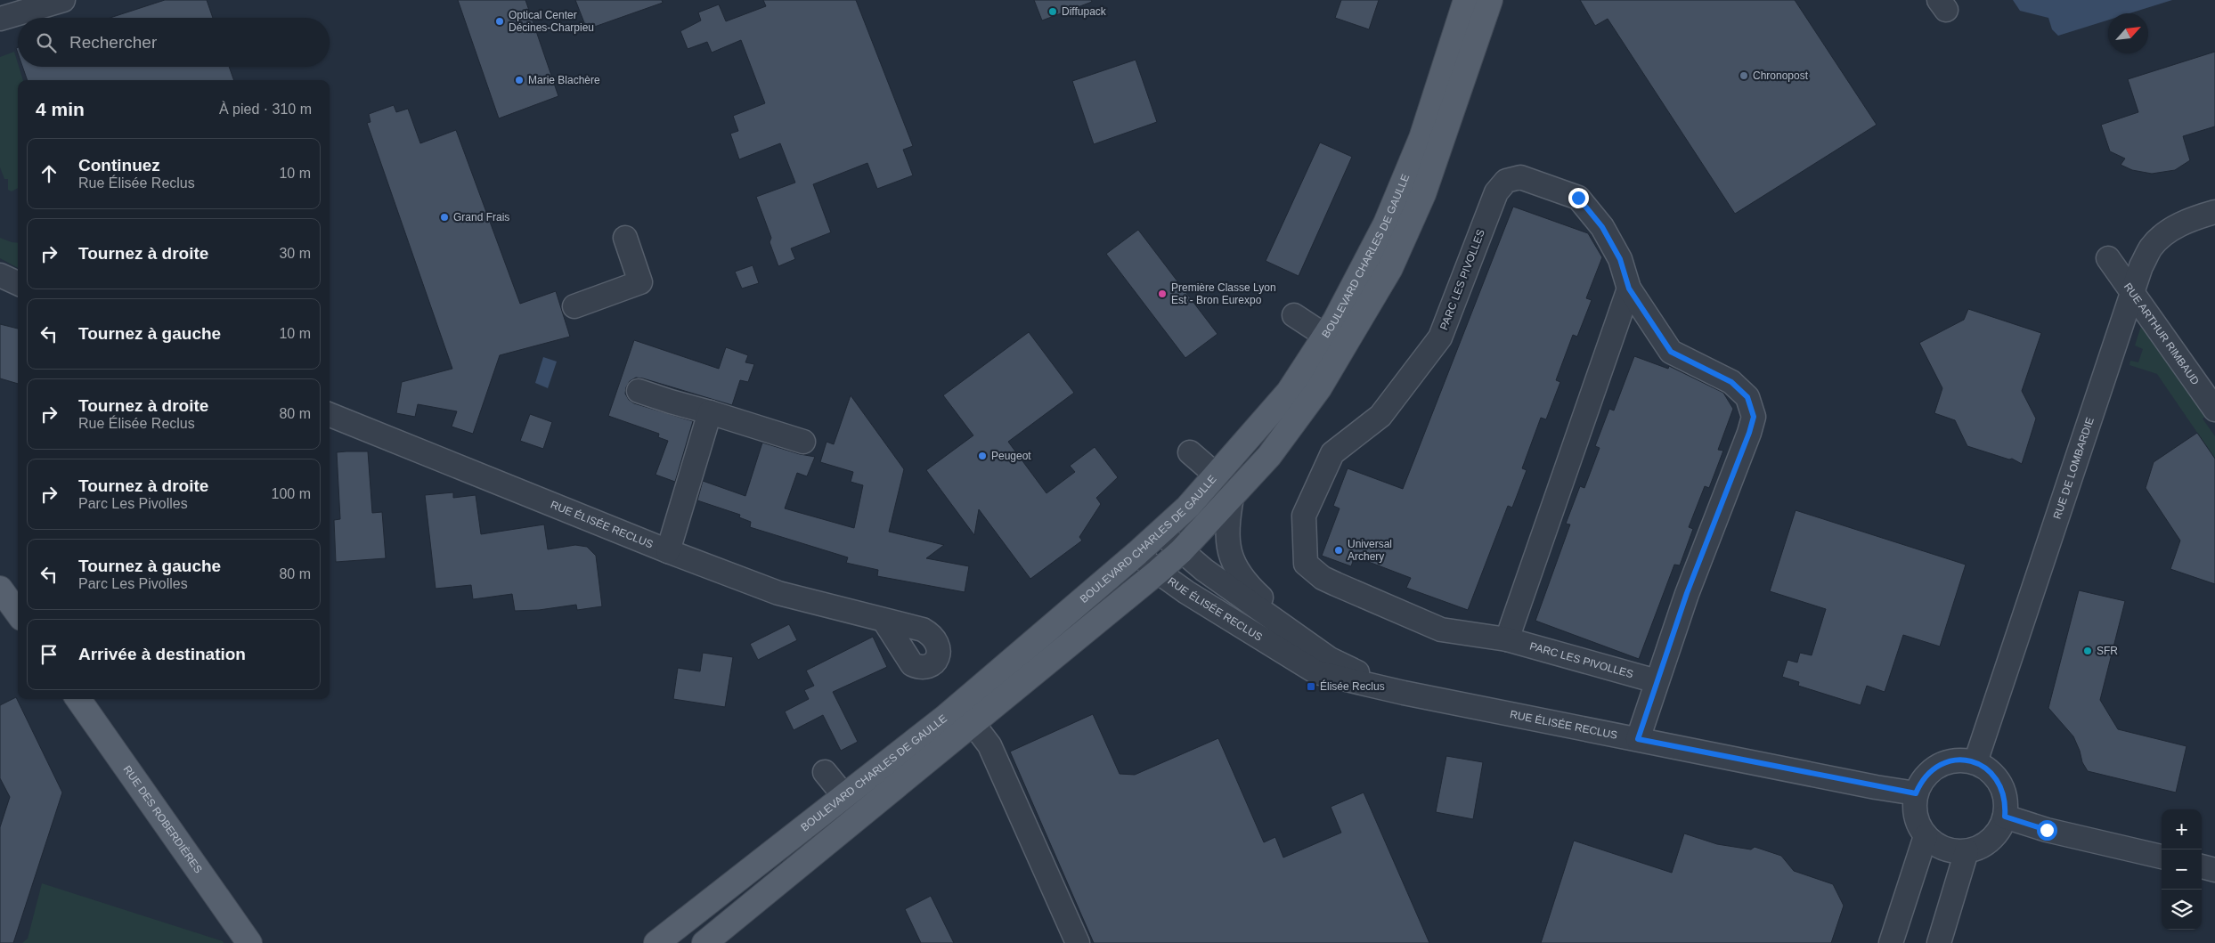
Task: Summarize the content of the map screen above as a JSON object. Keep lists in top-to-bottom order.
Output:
{
  "streets": {
    "main road": ["BOULEVARD CHARLES DE GAULLE", "RUE DES ROBERDIÈRES"],
    "street": [
      "PARC LES PIVOLLES",
      "RUE ARTHUR RIMBAUD",
      "RUE DE LOMBARDIE",
      "RUE ÉLISÉE RECLUS"
    ]
  },
  "crossings": [
    ["BOULEVARD CHARLES DE GAULLE", "RUE ÉLISÉE RECLUS"],
    ["PARC LES PIVOLLES", "RUE ÉLISÉE RECLUS"],
    ["RUE ARTHUR RIMBAUD", "RUE DE LOMBARDIE"],
    ["RUE DE LOMBARDIE", "RUE ÉLISÉE RECLUS"]
  ],
  "places": {
    "other": [
      "Diffupack",
      "Optical Center Décines-Charpieu",
      "Chronopost",
      "Marie Blachère",
      "Grand Frais",
      "Première Classe Lyon Est - Bron Eurexpo",
      "Peugeot",
      "Universal Archery",
      "SFR"
    ],
    "transit": ["Élisée Reclus"]
  },
  "north": "top right",
  "page": {
    "search": "Rechercher",
    "heading": ["4 min", "À pied · 310 m"],
    "list": [
      ["Continuez", "Rue Élisée Reclus", "10 m"],
      ["Tournez à droite", "30 m"],
      ["Tournez à gauche", "10 m"],
      ["Tournez à droite", "Rue Élisée Reclus", "80 m"],
      ["Tournez à droite", "Parc Les Pivolles", "100 m"],
      ["Tournez à gauche", "Parc Les Pivolles", "80 m"],
      "Arrivée à destination"
    ],
    "map_buttons": ["+", "−"]
  }
}
